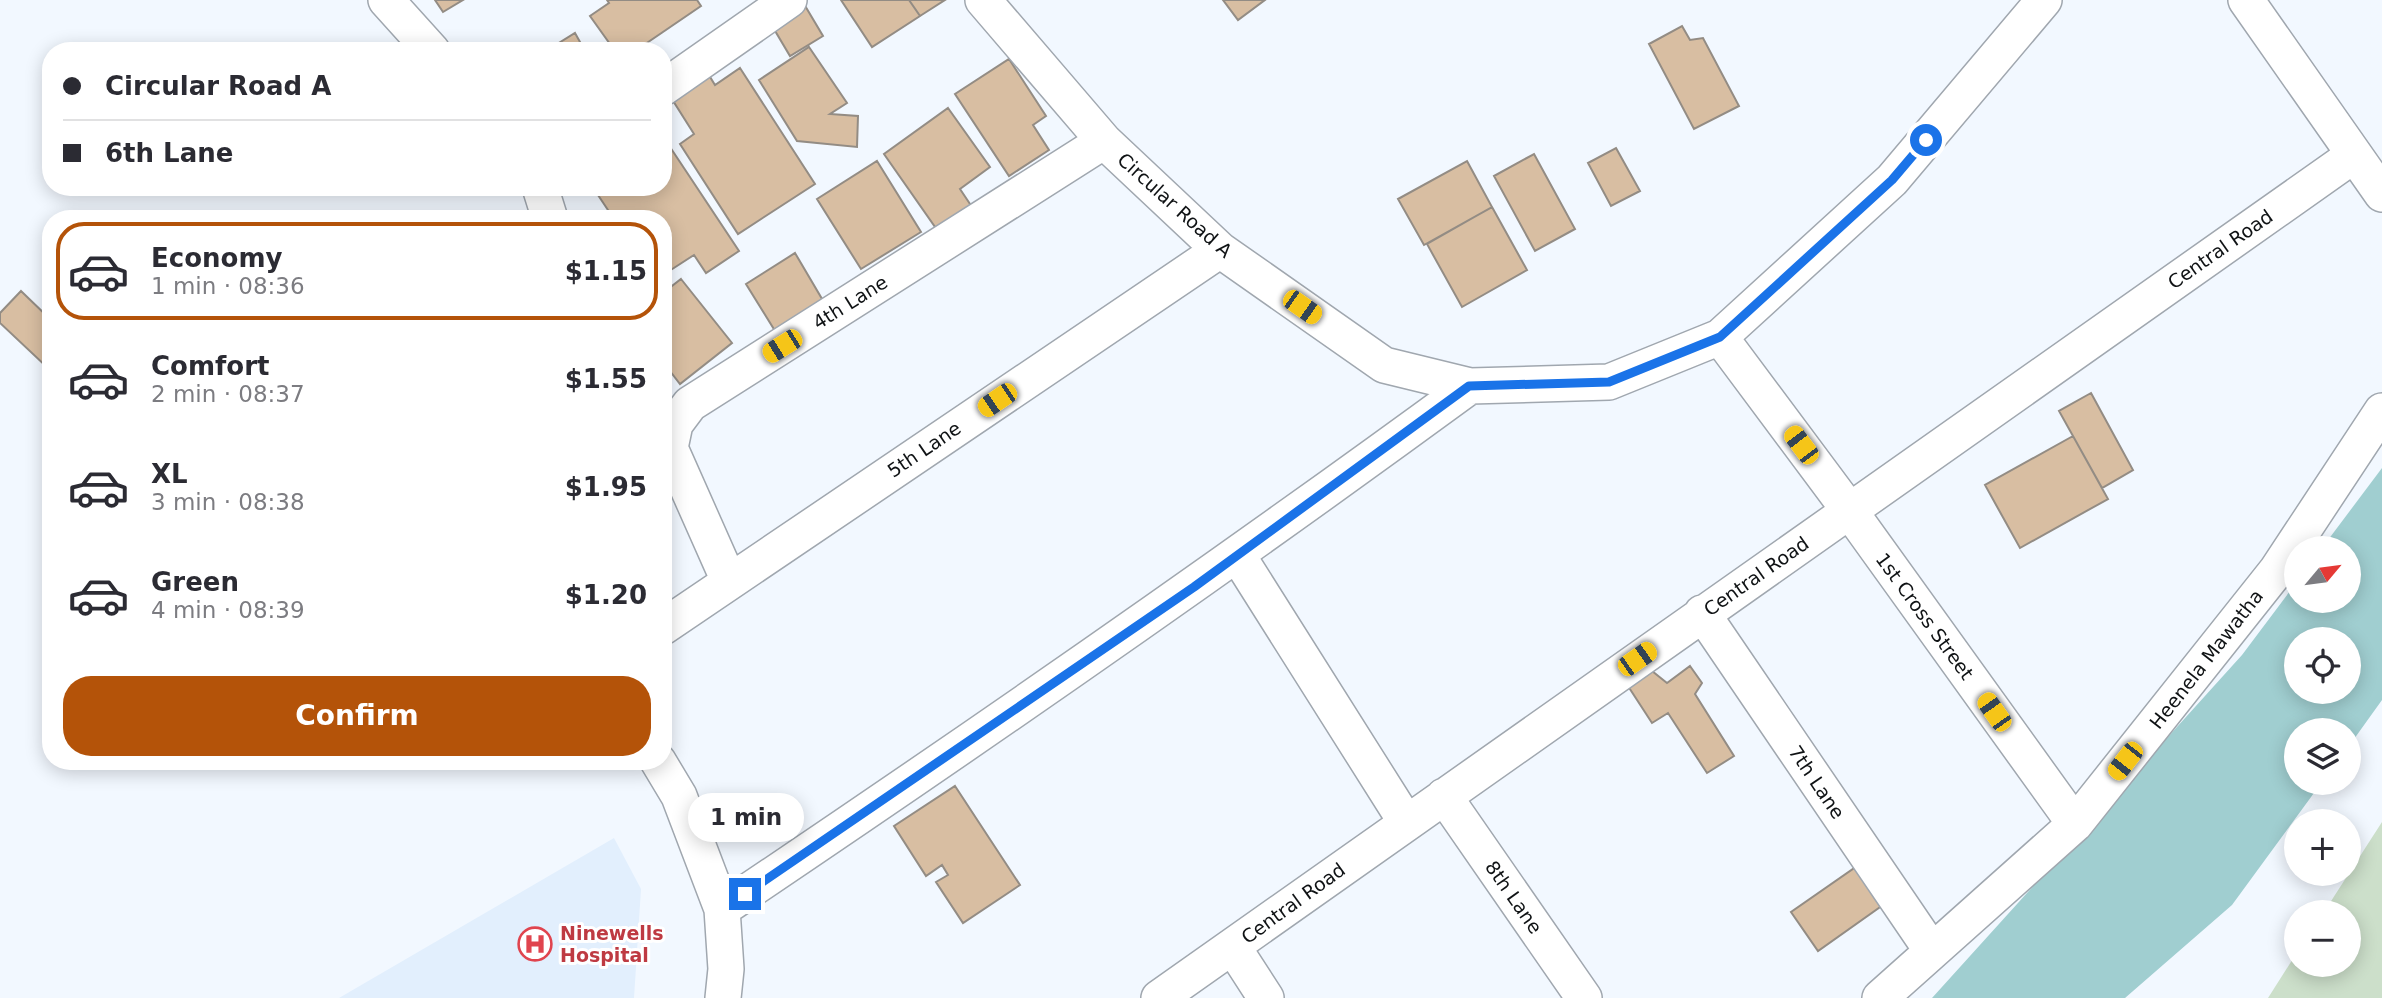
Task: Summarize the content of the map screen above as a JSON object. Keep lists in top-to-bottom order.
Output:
{
  "streets": {
    "street": [
      "Circular Road A",
      "Central Road",
      "4th Lane",
      "5th Lane",
      "1st Cross Street",
      "Heenela Mawatha",
      "7th Lane",
      "8th Lane"
    ]
  },
  "crossings": [
    ["Circular Road A", "4th Lane"],
    ["Circular Road A", "5th Lane"],
    ["Circular Road A", "1st Cross Street"],
    ["Central Road", "1st Cross Street"],
    ["Central Road", "7th Lane"],
    ["Central Road", "8th Lane"],
    ["4th Lane", "5th Lane"],
    ["1st Cross Street", "Heenela Mawatha"],
    ["Heenela Mawatha", "7th Lane"]
  ],
  "places": {
    "hospital": ["Ninewells Hospital"]
  },
  "north": "top right",
  "page": {
    "banner": ["Circular Road A", "6th Lane"],
    "list": [
      {
        "name": "Economy",
        "note": "1 min · 08:36",
        "value": "$1.15"
      },
      {
        "name": "Comfort",
        "note": "2 min · 08:37",
        "value": "$1.55"
      },
      {
        "name": "XL",
        "note": "3 min · 08:38",
        "value": "$1.95"
      },
      {
        "name": "Green",
        "note": "4 min · 08:39",
        "value": "$1.20"
      }
    ],
    "map_buttons": ["+", "−"],
    "buttons": "Confirm",
    "bubble": "1 min"
  }
}
